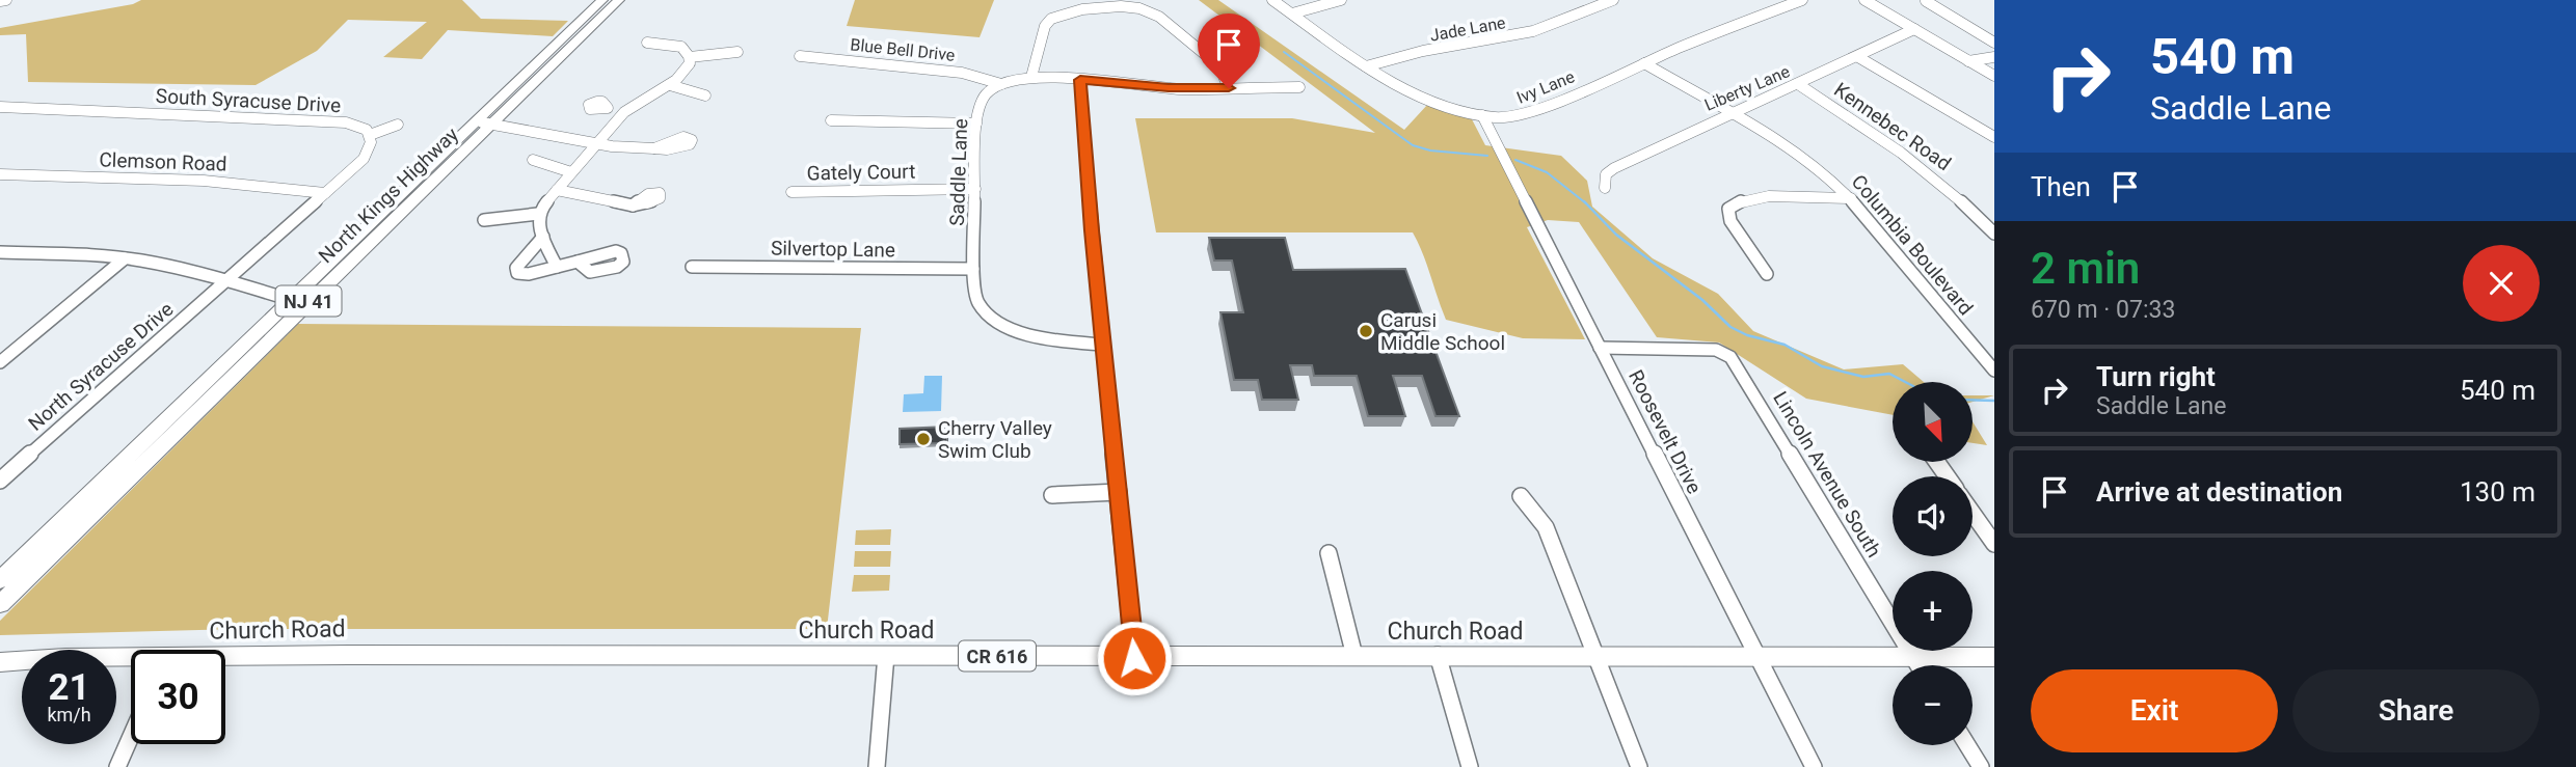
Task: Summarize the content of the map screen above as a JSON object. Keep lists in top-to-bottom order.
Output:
{
  "streets": {
    "main road": [
      "North Kings Highway",
      "NJ 41",
      "Church Road",
      "CR 616"
    ],
    "street": [
      "Jade Lane",
      "Blue Bell Drive",
      "Ivy Lane",
      "Liberty Lane",
      "South Syracuse Drive",
      "Kennebec Road",
      "Clemson Road",
      "Gately Court",
      "Saddle Lane",
      "Columbia Boulevard",
      "Silvertop Lane",
      "North Syracuse Drive",
      "Roosevelt Drive",
      "Lincoln Avenue South"
    ]
  },
  "crossings": [
    ["Jade Lane", "Ivy Lane"],
    ["Blue Bell Drive", "Saddle Lane"],
    ["Ivy Lane", "Columbia Boulevard"],
    ["Ivy Lane", "Roosevelt Drive"],
    ["Liberty Lane", "Kennebec Road"],
    ["Liberty Lane", "Columbia Boulevard"],
    ["Gately Court", "Saddle Lane"],
    ["Saddle Lane", "Silvertop Lane"],
    ["Roosevelt Drive", "Lincoln Avenue South"],
    ["Roosevelt Drive", "Church Road"],
    ["Lincoln Avenue South", "Church Road"]
  ],
  "places": ["Carusi Middle School", "Cherry Valley Swim Club"],
  "north": "bottom right",
  "page": {
    "turn": ["540 m", "Saddle Lane"],
    "then": "Then",
    "heading": ["2 min", "670 m · 07:33"],
    "list": [
      {
        "name": "Turn right",
        "note": "Saddle Lane",
        "value": "540 m"
      },
      {
        "name": "Arrive at destination",
        "value": "130 m"
      }
    ],
    "map_buttons": ["+", "−"],
    "speed": "21 km/h",
    "limit": "30",
    "buttons": ["Exit", "Share"]
  }
}
